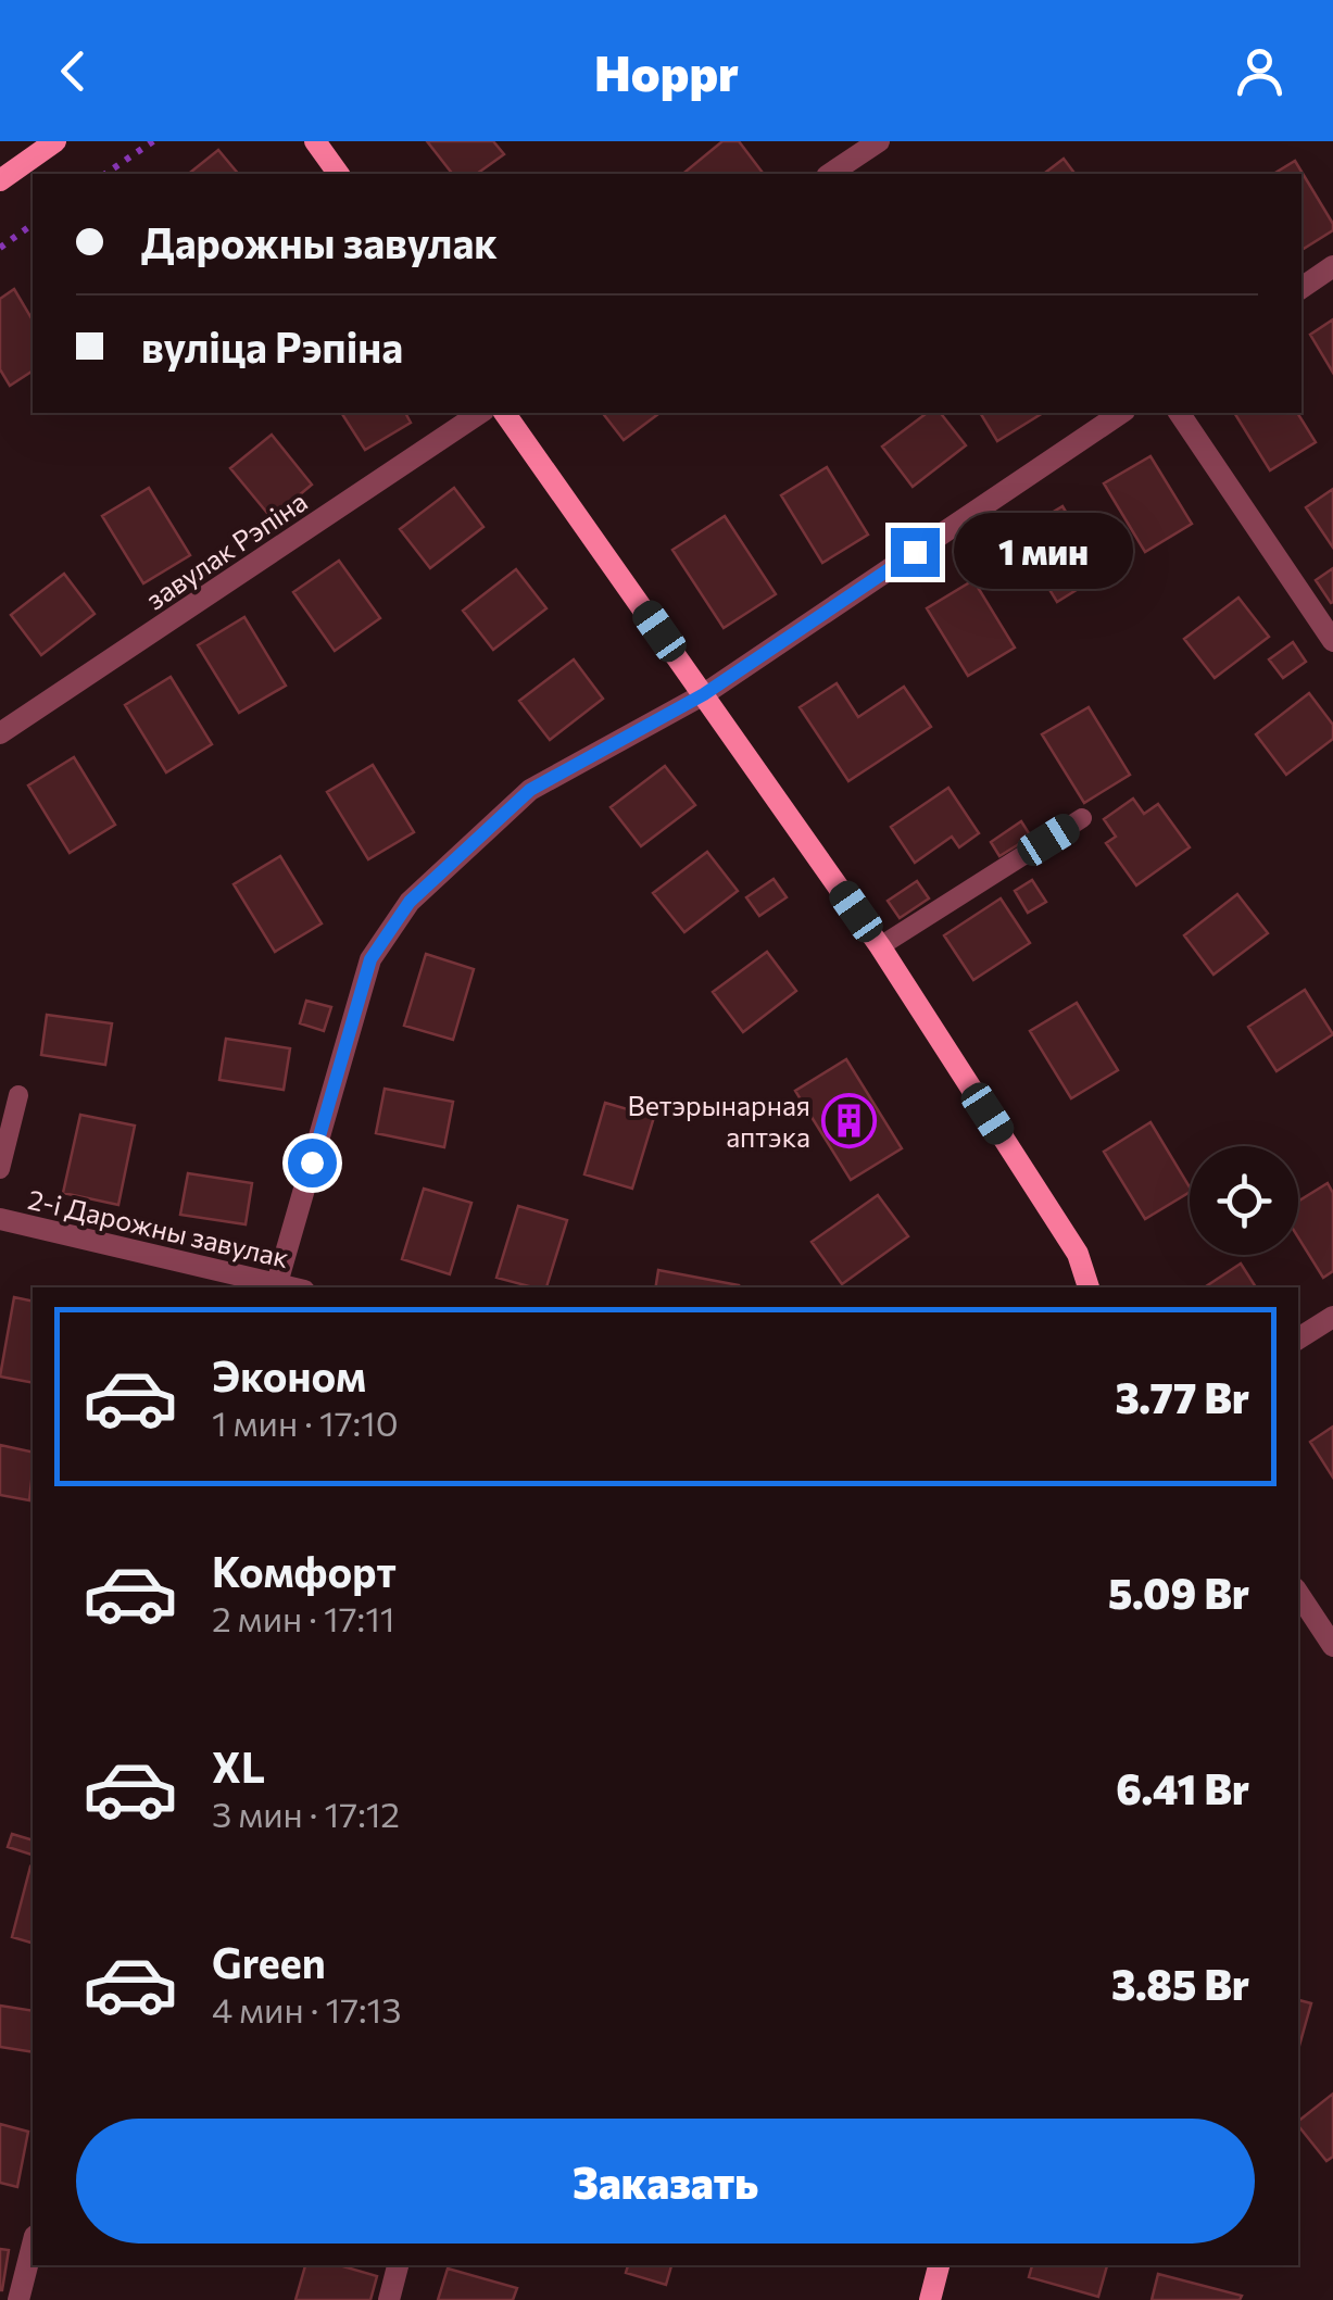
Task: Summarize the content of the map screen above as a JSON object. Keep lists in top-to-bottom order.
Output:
{
  "streets": {
    "street": ["завулак Рэпіна", "2-і Дарожны завулак"]
  },
  "places": {
    "building": ["Ветэрынарная аптэка"]
  },
  "page": {
    "header": "Hoppr",
    "banner": ["Дарожны завулак", "вуліца Рэпіна"],
    "bubble": "1 мин",
    "list": [
      {
        "name": "Эконом",
        "note": "1 мин · 17:10",
        "value": "3.77 Br"
      },
      {
        "name": "Комфорт",
        "note": "2 мин · 17:11",
        "value": "5.09 Br"
      },
      {
        "name": "XL",
        "note": "3 мин · 17:12",
        "value": "6.41 Br"
      },
      {
        "name": "Green",
        "note": "4 мин · 17:13",
        "value": "3.85 Br"
      }
    ],
    "buttons": "Заказать"
  }
}
